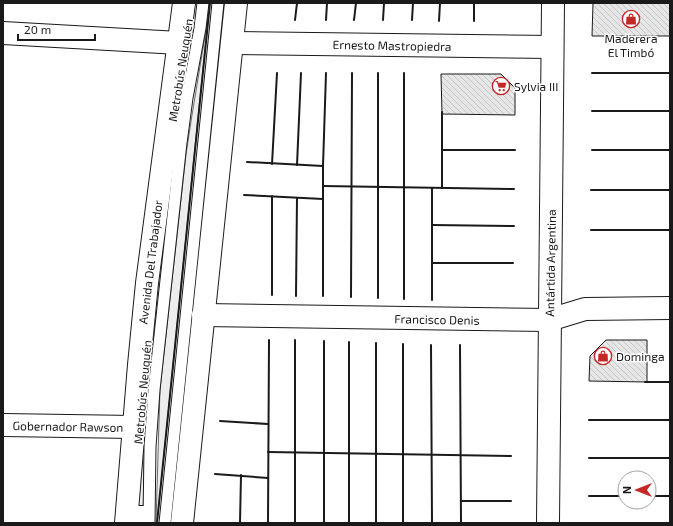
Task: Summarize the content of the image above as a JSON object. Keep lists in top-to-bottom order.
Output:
{
  "streets": {
    "main road": [
      "Ernesto Mastropiedra",
      "Avenida Del Trabajador",
      "Antártida Argentina",
      "Francisco Denis",
      "Gobernador Rawson"
    ],
    "lane": ["Metrobús Neuquén"]
  },
  "crossings": [
    ["Ernesto Mastropiedra", "Antártida Argentina"],
    ["Avenida Del Trabajador", "Gobernador Rawson"],
    ["Antártida Argentina", "Francisco Denis"]
  ],
  "places": {
    "shop": ["Maderera El Timbó", "Dominga"],
    "supermarket": ["Sylvia III"]
  },
  "scale_bar": "20 m",
  "north": "left"
}
